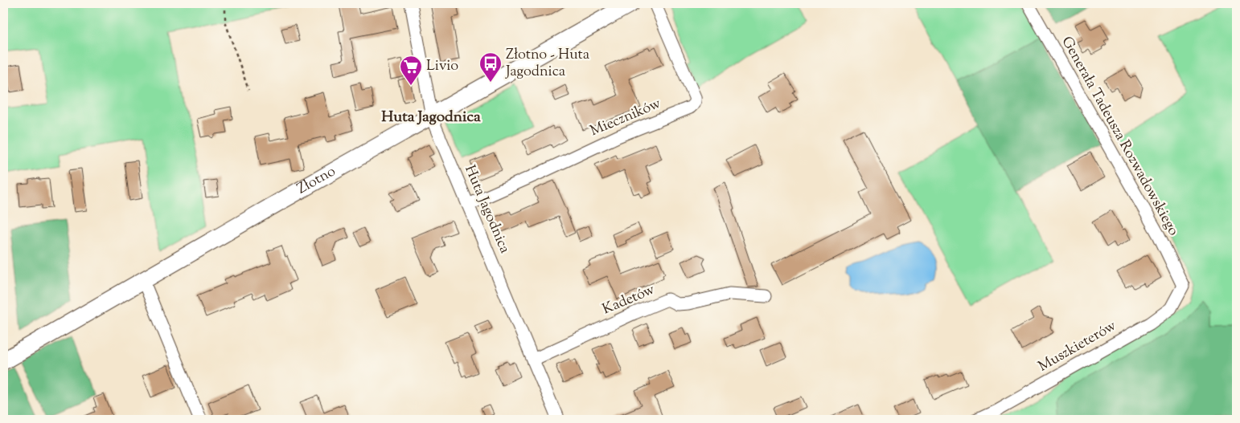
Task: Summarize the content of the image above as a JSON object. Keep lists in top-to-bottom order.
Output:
{
  "streets": {
    "street": [
      "Mieczników",
      "Generała Tadeusza Rozwadowskiego",
      "Złotno",
      "Huta Jagodnica",
      "Kadetów",
      "Muszkieterów"
    ]
  },
  "crossings": [
    ["Mieczników", "Huta Jagodnica"],
    ["Generała Tadeusza Rozwadowskiego", "Muszkieterów"],
    ["Złotno", "Huta Jagodnica"],
    ["Huta Jagodnica", "Kadetów"]
  ],
  "districts": ["Huta Jagodnica"],
  "places": {
    "bus stop": ["Złotno - Huta Jagodnica"],
    "supermarket": ["Livio"]
  }
}
